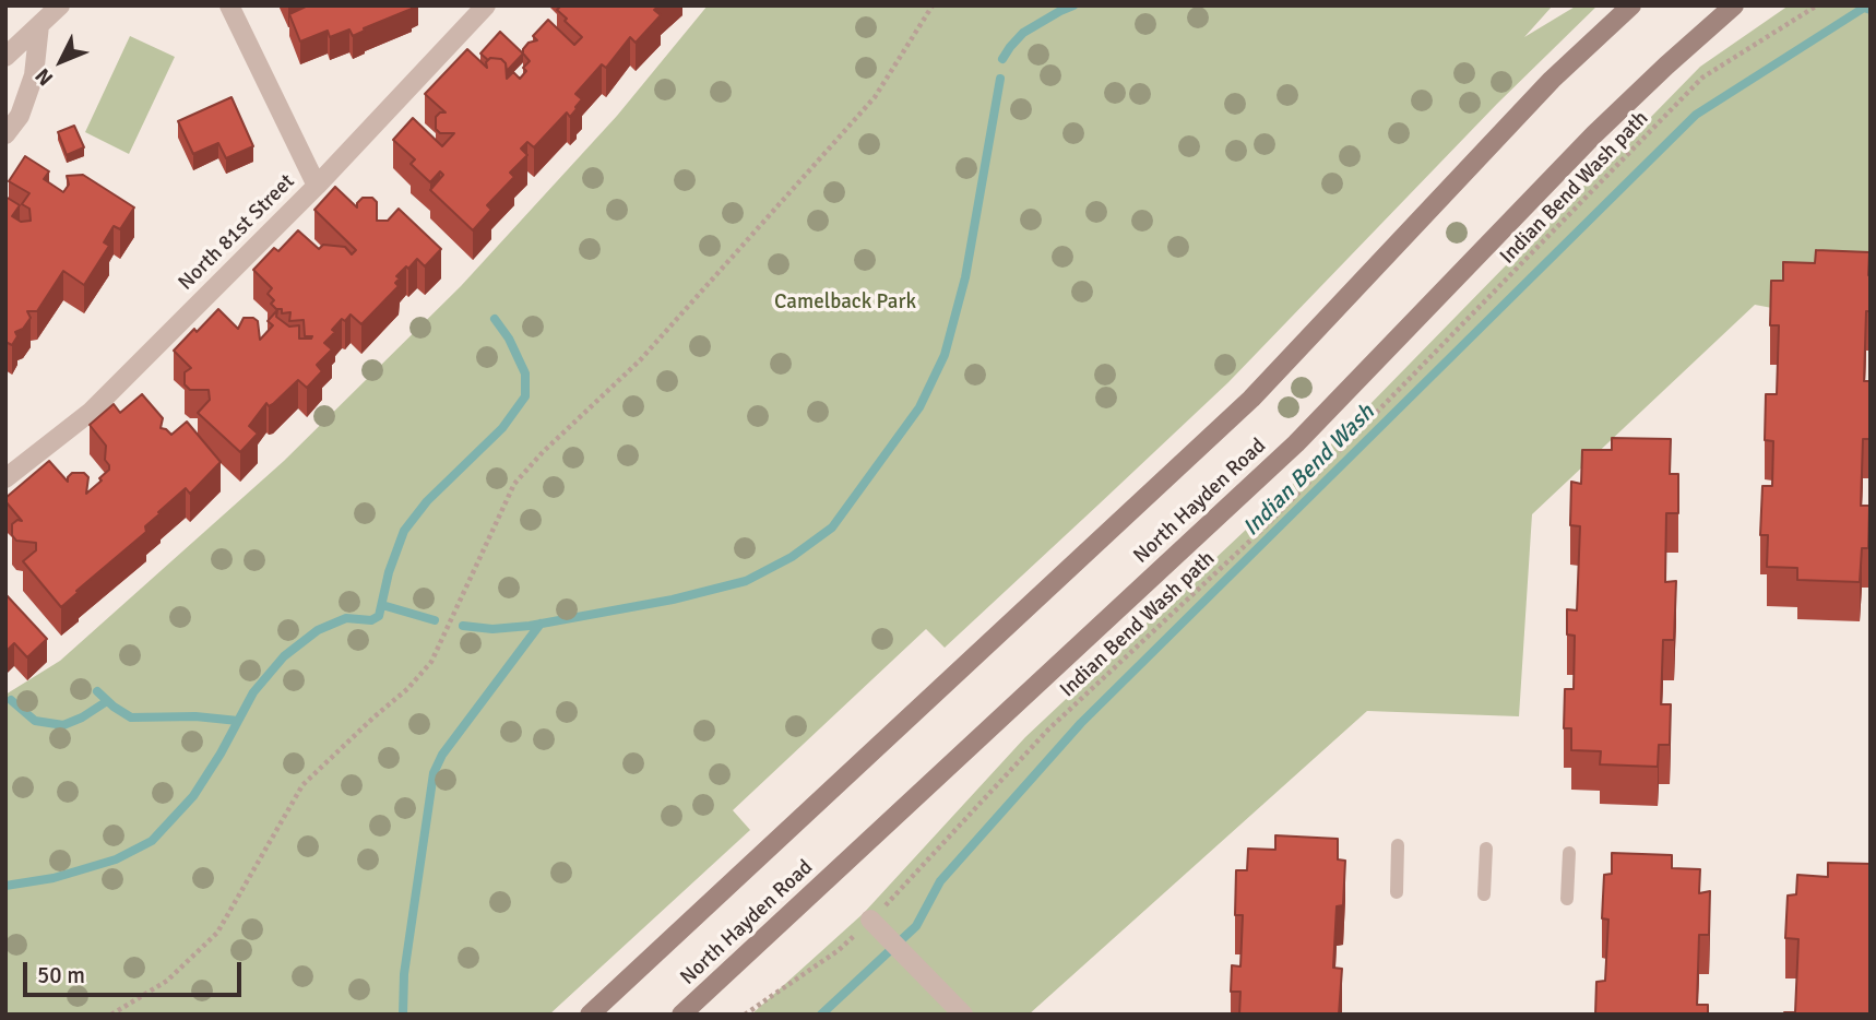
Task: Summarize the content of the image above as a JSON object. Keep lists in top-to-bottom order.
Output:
{
  "streets": {
    "main road": ["North Hayden Road"],
    "street": ["North 81st Street"],
    "path": ["Indian Bend Wash path"]
  },
  "water": ["Indian Bend Wash"],
  "parks": ["Camelback Park"],
  "scale_bar": "50 m",
  "north": "bottom left"
}
